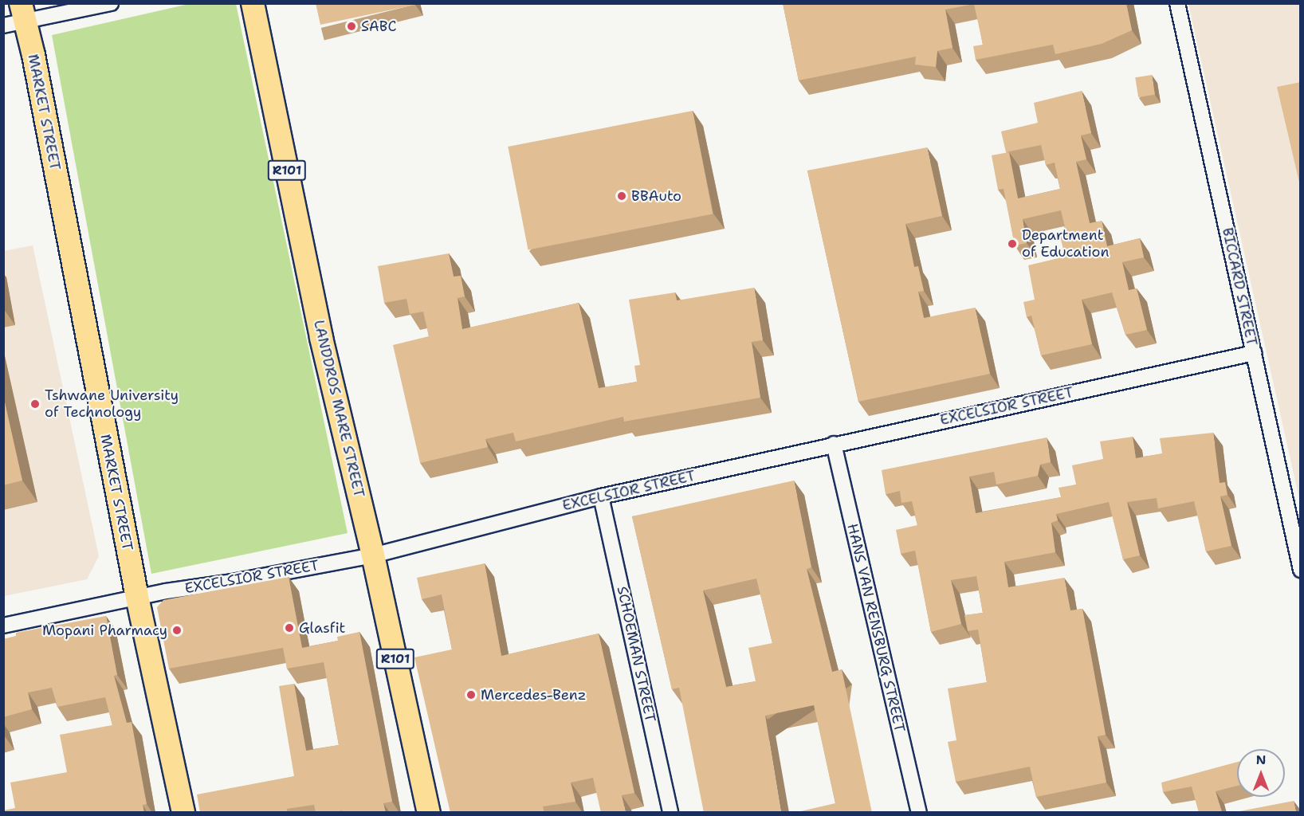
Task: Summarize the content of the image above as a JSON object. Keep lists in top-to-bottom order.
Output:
{
  "streets": {
    "main road": ["MARKET STREET", "R101", "LANDDROS MARE STREET"],
    "street": [
      "BICCARD STREET",
      "EXCELSIOR STREET",
      "HANS VAN RENSBURG STREET",
      "SCHOEMAN STREET"
    ]
  },
  "crossings": [
    ["MARKET STREET", "EXCELSIOR STREET"],
    ["BICCARD STREET", "EXCELSIOR STREET"],
    ["EXCELSIOR STREET", "LANDDROS MARE STREET"],
    ["EXCELSIOR STREET", "HANS VAN RENSBURG STREET"],
    ["EXCELSIOR STREET", "SCHOEMAN STREET"]
  ],
  "places": [
    "SABC",
    "BBAuto",
    "Department of Education",
    "Tshwane University of Technology",
    "Glasfit",
    "Mopani Pharmacy",
    "Mercedes-Benz"
  ],
  "north": "top"
}
